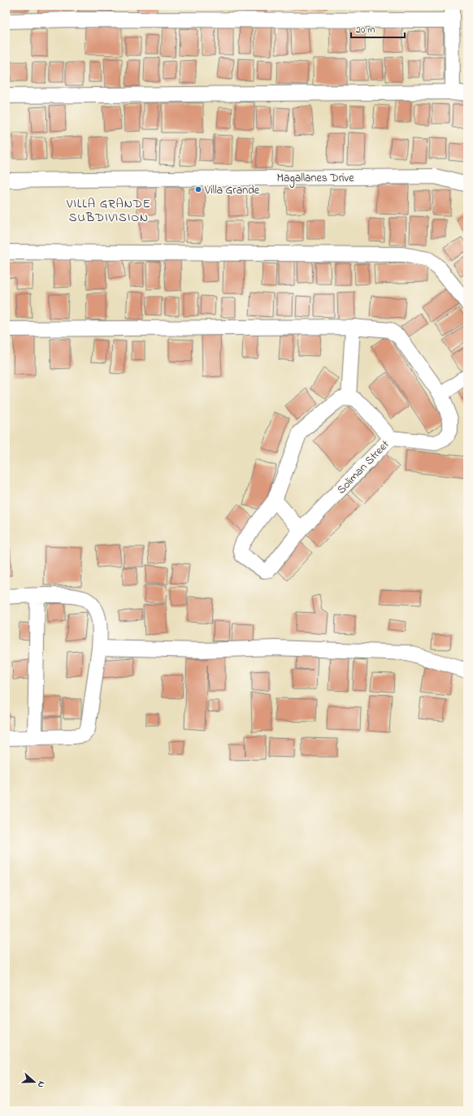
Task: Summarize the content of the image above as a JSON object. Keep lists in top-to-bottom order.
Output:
{
  "streets": {
    "street": ["Magallanes Drive", "Soliman Street"]
  },
  "districts": ["VILLA GRANDE SUBDIVISION"],
  "places": ["Villa Grande"],
  "scale_bar": "20 m",
  "north": "right"
}
